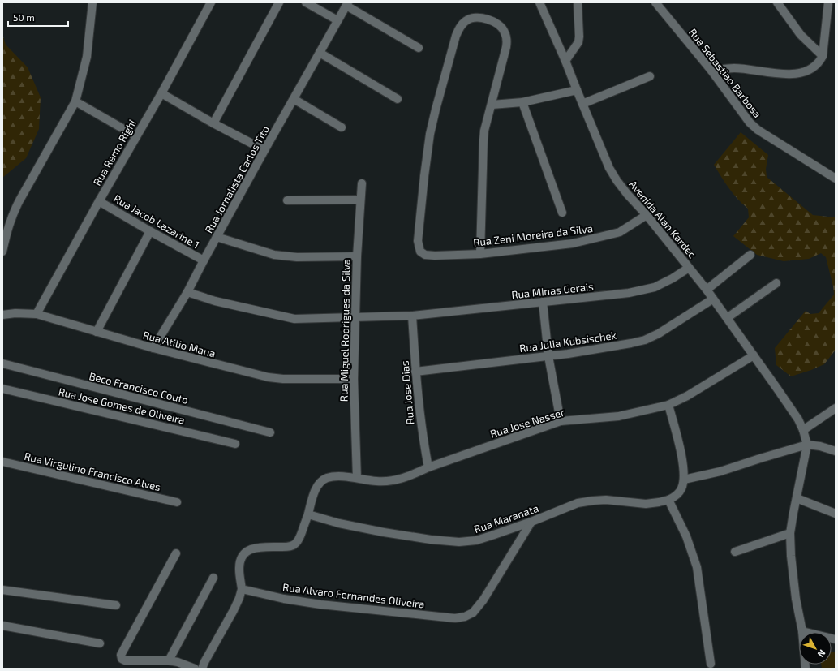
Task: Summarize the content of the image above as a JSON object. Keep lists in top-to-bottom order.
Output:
{
  "streets": {
    "street": [
      "Rua Sebastiao Barbosa",
      "Rua Remo Righi",
      "Rua Jornalista Carlos Tito",
      "Avenida Alan Kardec",
      "Rua Jacob Lazarine 1",
      "Rua Zeni Moreira da Silva",
      "Rua Minas Gerais",
      "Rua Miguel Rodrigues da Silva",
      "Rua Julia Kubsischek",
      "Rua Atilio Mana",
      "Beco Francisco Couto",
      "Rua Jose Dias",
      "Rua Jose Gomes de Oliveira",
      "Rua Jose Nasser",
      "Rua Virgulino Francisco Alves",
      "Rua Maranata",
      "Rua Alvaro Fernandes Oliveira"
    ]
  },
  "crossings": [
    ["Rua Remo Righi", "Rua Jacob Lazarine 1"],
    ["Rua Remo Righi", "Rua Atilio Mana"],
    ["Rua Jornalista Carlos Tito", "Rua Jacob Lazarine 1"],
    ["Rua Jornalista Carlos Tito", "Rua Minas Gerais"],
    ["Rua Jornalista Carlos Tito", "Rua Atilio Mana"],
    ["Avenida Alan Kardec", "Rua Zeni Moreira da Silva"],
    ["Avenida Alan Kardec", "Rua Minas Gerais"],
    ["Avenida Alan Kardec", "Rua Julia Kubsischek"],
    ["Avenida Alan Kardec", "Rua Jose Nasser"],
    ["Rua Minas Gerais", "Rua Miguel Rodrigues da Silva"],
    ["Rua Minas Gerais", "Rua Jose Dias"],
    ["Rua Miguel Rodrigues da Silva", "Rua Atilio Mana"],
    ["Rua Miguel Rodrigues da Silva", "Rua Jose Nasser"],
    ["Rua Julia Kubsischek", "Rua Jose Dias"],
    ["Rua Jose Dias", "Rua Jose Nasser"],
    ["Rua Maranata", "Rua Alvaro Fernandes Oliveira"]
  ],
  "scale_bar": "50 m",
  "north": "bottom right"
}
